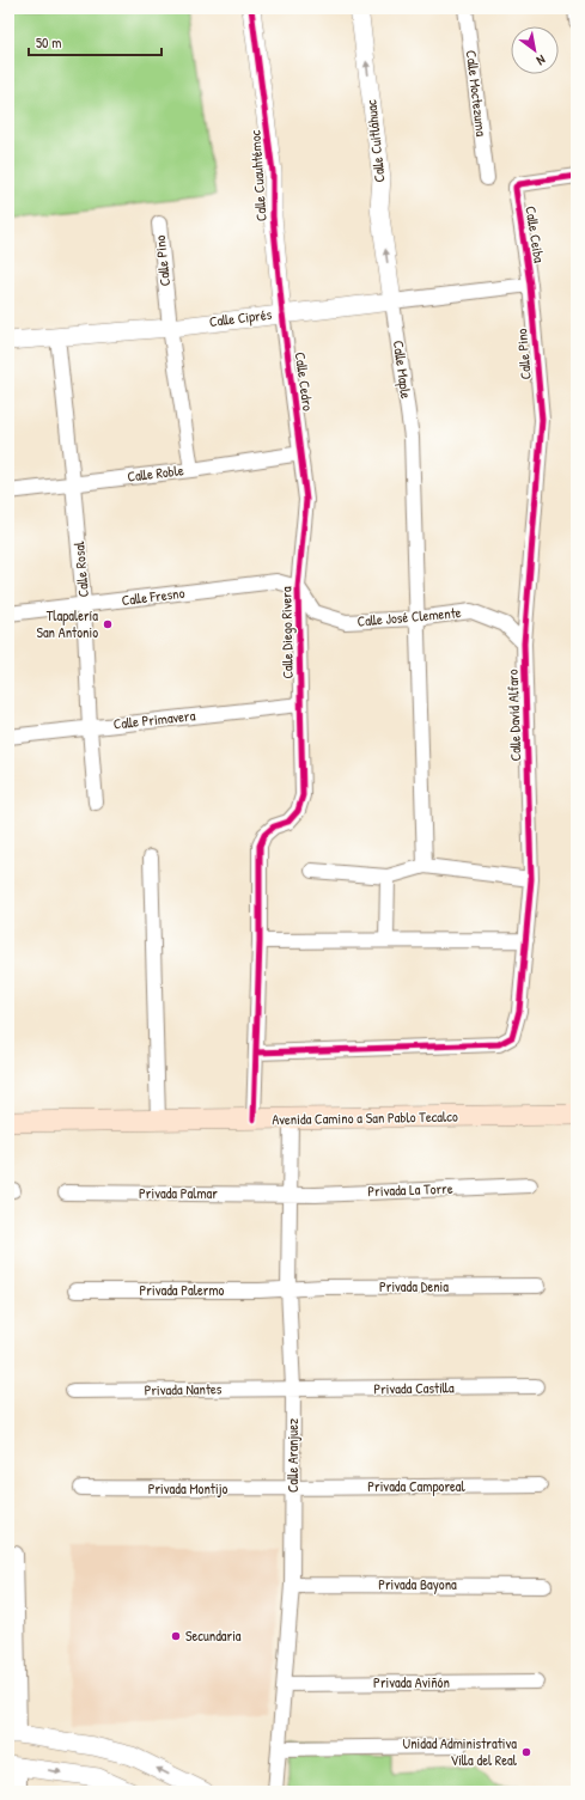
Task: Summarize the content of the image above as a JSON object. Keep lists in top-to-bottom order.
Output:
{
  "streets": {
    "main road": ["Avenida Camino a San Pablo Tecalco"],
    "street": [
      "Calle Moctezuma",
      "Calle Cuitláhuac",
      "Calle Cuauhtémoc",
      "Calle Ceiba",
      "Calle Pino",
      "Calle Ciprés",
      "Calle Maple",
      "Calle Cedro",
      "Calle Roble",
      "Calle Rosal",
      "Calle Fresno",
      "Calle José Clemente",
      "Calle Diego Rivera",
      "Calle David Alfaro",
      "Calle Primavera",
      "Privada La Torre",
      "Privada Palmar",
      "Privada Denia",
      "Privada Palermo",
      "Privada Castilla",
      "Privada Nantes",
      "Calle Aranjuez",
      "Privada Camporeal",
      "Privada Montijo",
      "Privada Bayona",
      "Privada Aviñón"
    ]
  },
  "crossings": [
    ["Calle Cuitláhuac", "Calle Ciprés"],
    ["Calle Cuitláhuac", "Calle Maple"],
    ["Calle Cuauhtémoc", "Calle Ciprés"],
    ["Calle Cuauhtémoc", "Calle Cedro"],
    ["Calle Ceiba", "Calle Pino"],
    ["Calle Ceiba", "Calle Ciprés"],
    ["Calle Pino", "Calle Ciprés"],
    ["Calle Pino", "Calle Roble"],
    ["Calle Pino", "Calle David Alfaro"],
    ["Calle Ciprés", "Calle Maple"],
    ["Calle Ciprés", "Calle Cedro"],
    ["Calle Ciprés", "Calle Rosal"],
    ["Calle Maple", "Calle José Clemente"],
    ["Calle Cedro", "Calle Roble"],
    ["Calle Cedro", "Calle Diego Rivera"],
    ["Calle Roble", "Calle Rosal"],
    ["Calle Roble", "Calle Diego Rivera"],
    ["Calle Rosal", "Calle Fresno"],
    ["Calle Rosal", "Calle Primavera"],
    ["Calle Fresno", "Calle José Clemente"],
    ["Calle Fresno", "Calle Diego Rivera"],
    ["Calle José Clemente", "Calle Diego Rivera"],
    ["Calle José Clemente", "Calle David Alfaro"],
    ["Calle Diego Rivera", "Calle Primavera"],
    ["Avenida Camino a San Pablo Tecalco", "Calle Aranjuez"],
    ["Privada La Torre", "Privada Palmar"],
    ["Privada La Torre", "Calle Aranjuez"],
    ["Privada Palmar", "Calle Aranjuez"],
    ["Privada Denia", "Privada Palermo"],
    ["Privada Denia", "Calle Aranjuez"],
    ["Privada Palermo", "Calle Aranjuez"],
    ["Privada Castilla", "Privada Nantes"],
    ["Privada Castilla", "Calle Aranjuez"],
    ["Privada Nantes", "Calle Aranjuez"],
    ["Calle Aranjuez", "Privada Camporeal"],
    ["Calle Aranjuez", "Privada Montijo"],
    ["Calle Aranjuez", "Privada Bayona"],
    ["Calle Aranjuez", "Privada Aviñón"],
    ["Privada Camporeal", "Privada Montijo"]
  ],
  "one_way": ["Calle Cuitláhuac"],
  "places": ["Tlapalería San Antonio", "Secundaria", "Unidad Administrativa Villa del Real"],
  "scale_bar": "50 m",
  "north": "bottom right"
}
